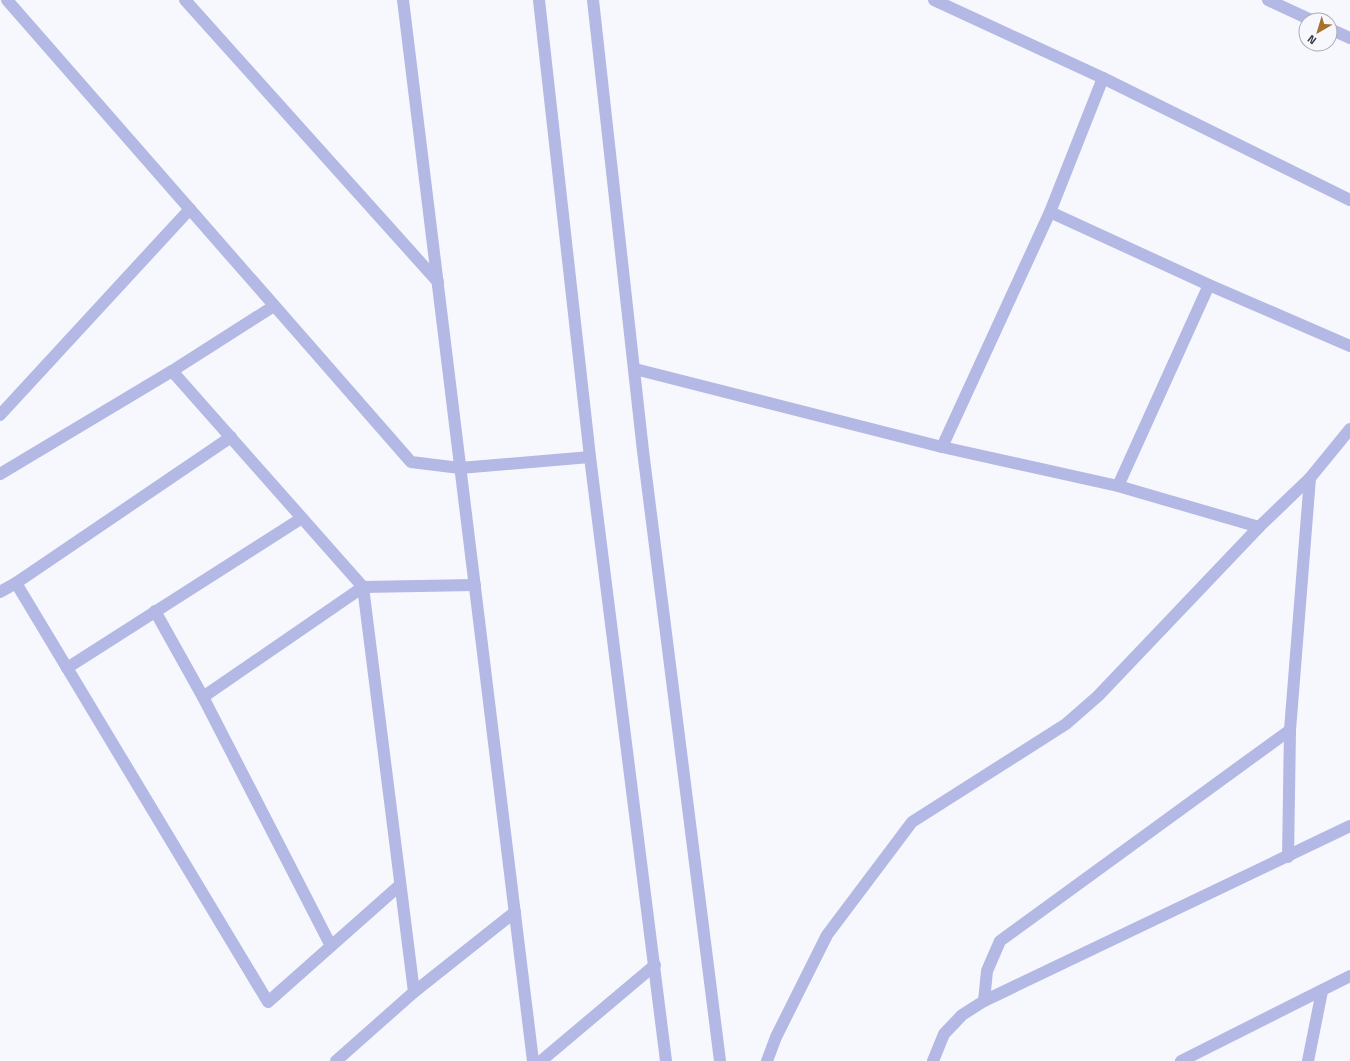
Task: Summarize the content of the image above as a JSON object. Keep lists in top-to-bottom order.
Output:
{
  "north": "bottom left"
}
